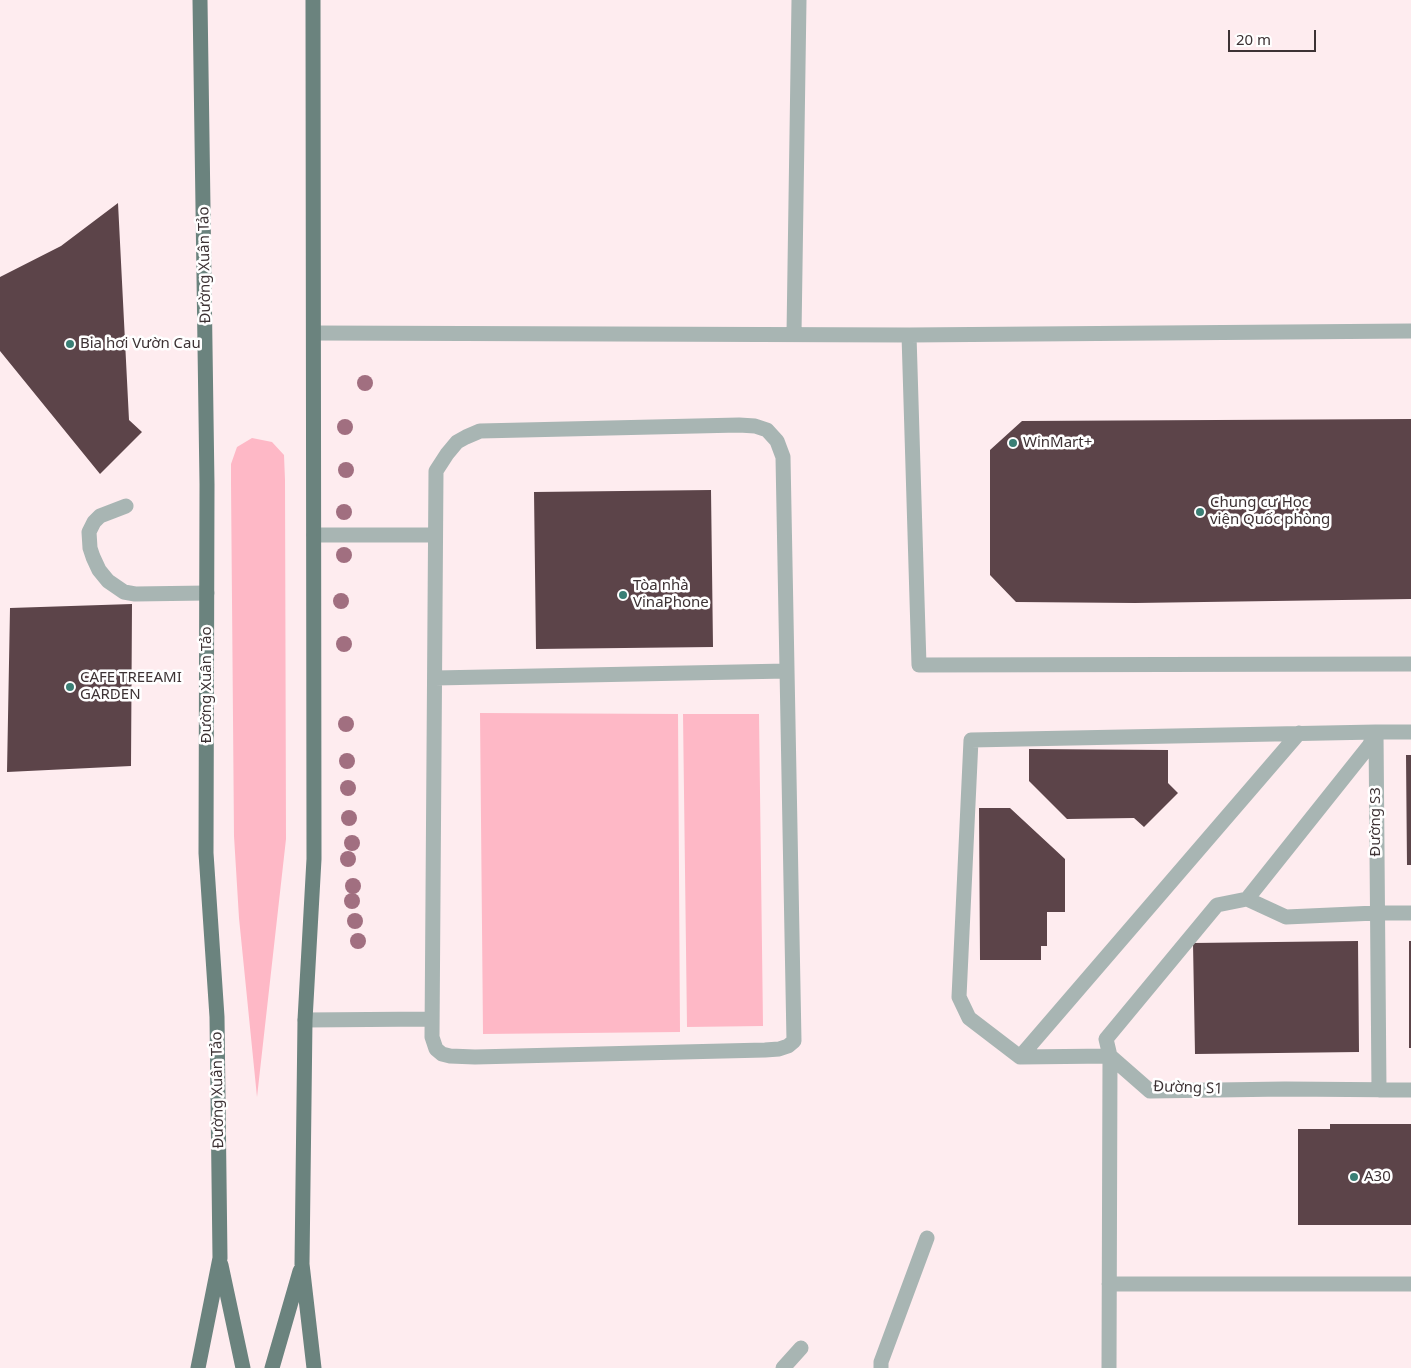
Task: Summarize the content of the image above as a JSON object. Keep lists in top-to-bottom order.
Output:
{
  "streets": {
    "main road": ["Đường Xuân Tảo"],
    "street": ["Đường S3", "Đường S1"]
  },
  "crossings": [
    ["Đường S3", "Đường S1"]
  ],
  "places": [
    "Bia hơi Vườn Cau",
    "WinMart+",
    "Chung cư Học viện Quốc phòng",
    "Tòa nhà VinaPhone",
    "CAFE TREEAMI GARDEN",
    "A30"
  ],
  "scale_bar": "20 m"
}
